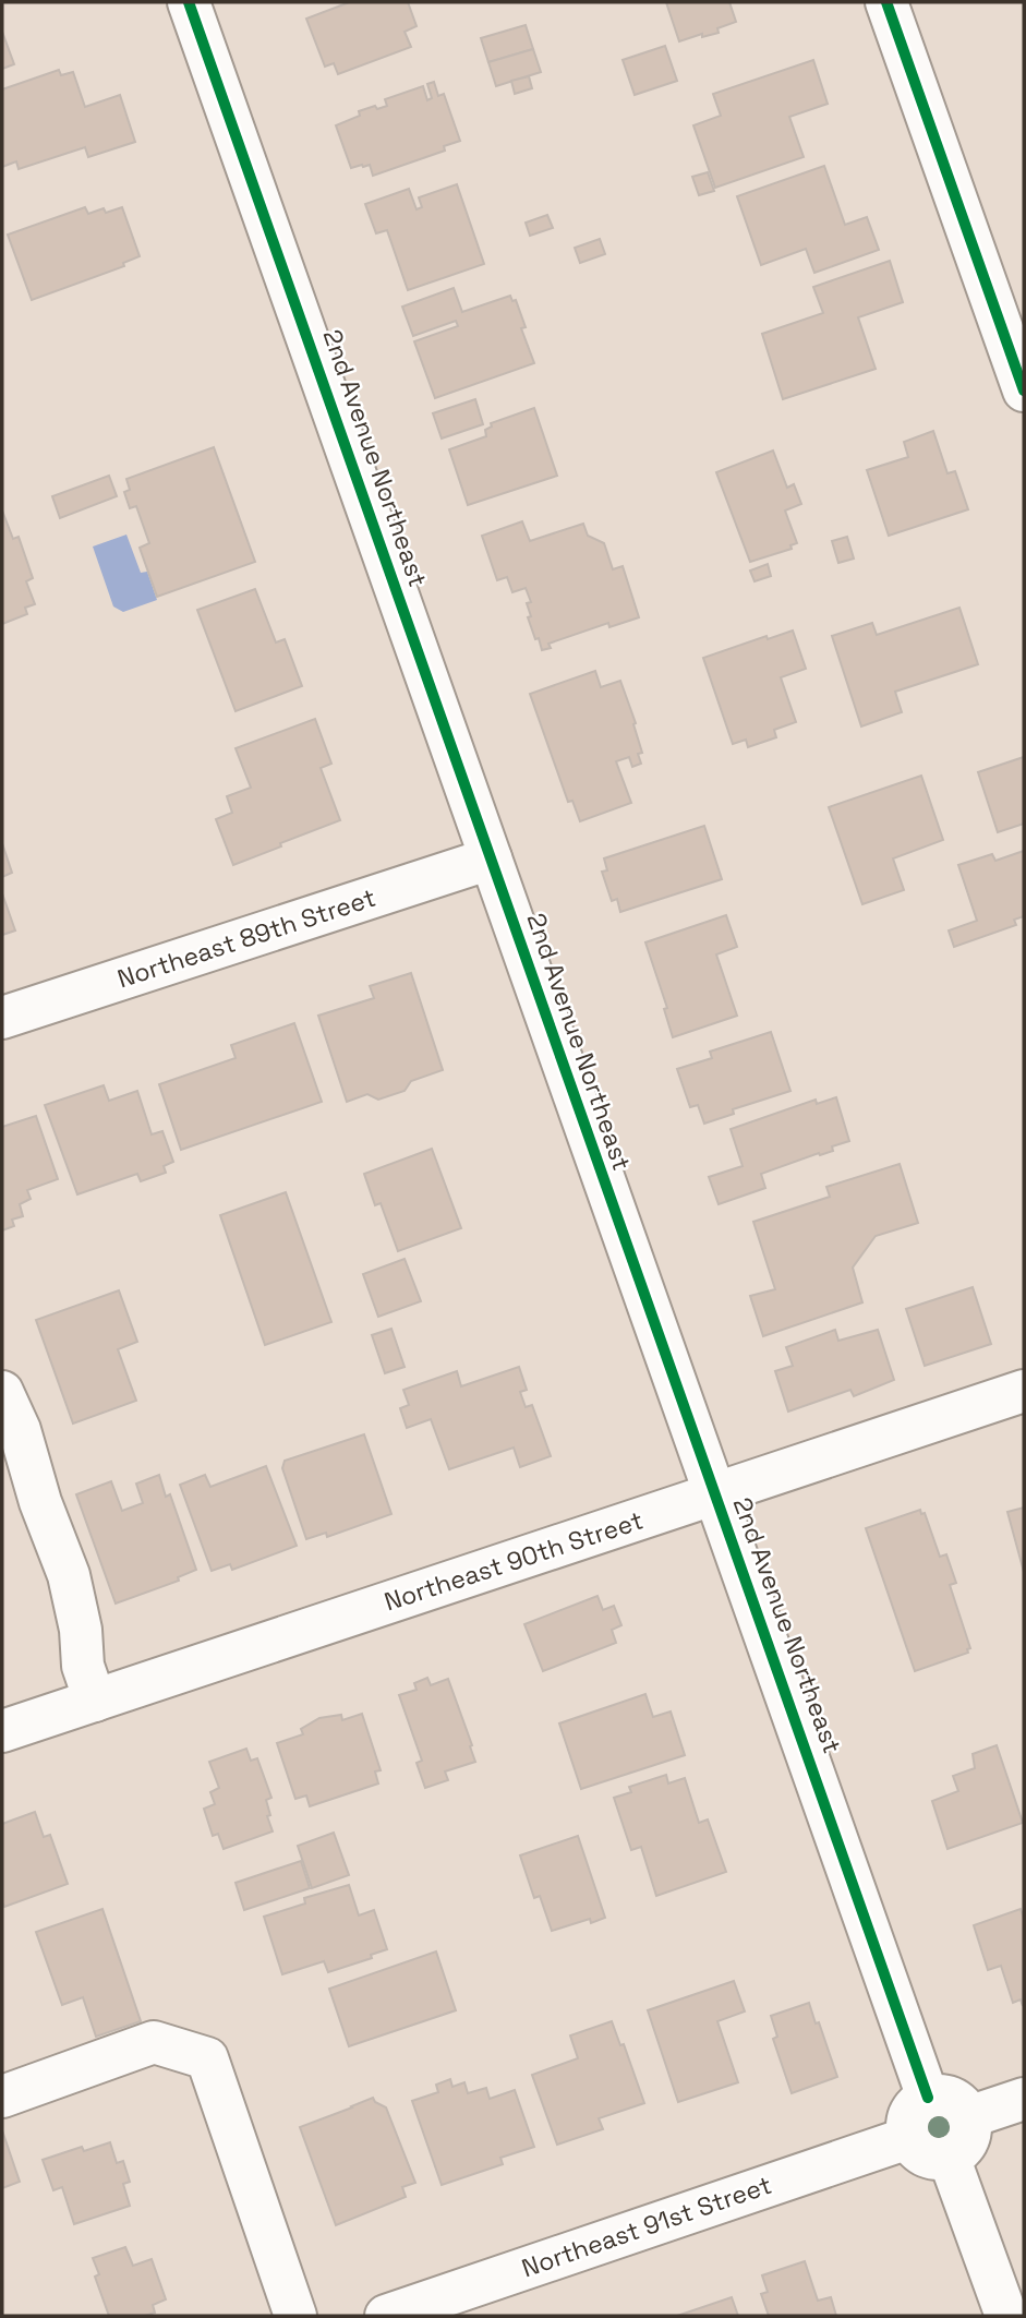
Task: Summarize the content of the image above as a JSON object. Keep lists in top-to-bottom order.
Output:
{
  "streets": {
    "street": [
      "2nd Avenue Northeast",
      "Northeast 89th Street",
      "Northeast 90th Street",
      "Northeast 91st Street"
    ]
  },
  "crossings": [
    ["2nd Avenue Northeast", "Northeast 89th Street"],
    ["2nd Avenue Northeast", "Northeast 90th Street"],
    ["2nd Avenue Northeast", "Northeast 91st Street"]
  ]
}
